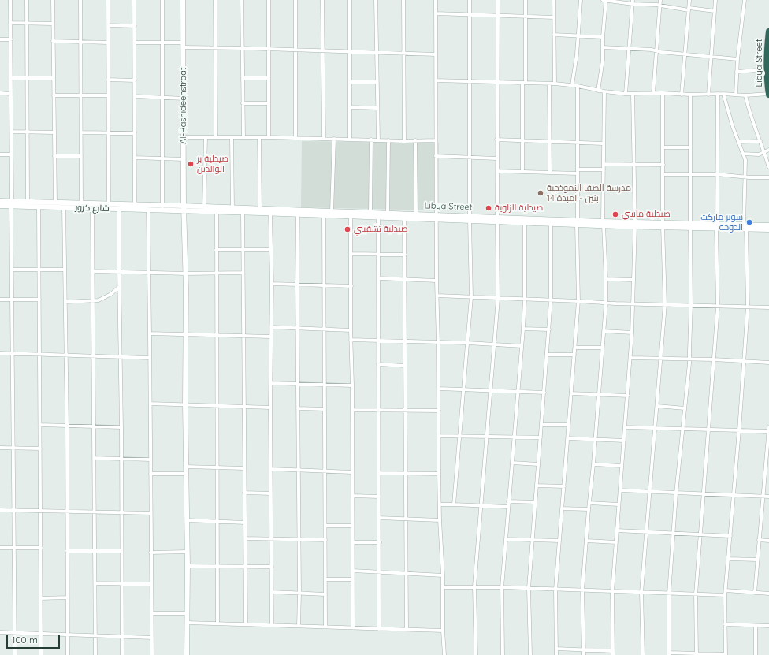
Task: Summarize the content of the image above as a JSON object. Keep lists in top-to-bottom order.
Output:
{
  "streets": {
    "highway": ["Libya Street"],
    "main road": ["Al-Rashideenstraat", "شارع كرور"]
  },
  "crossings": [
    ["Libya Street", "Al-Rashideenstraat"],
    ["Libya Street", "شارع كرور"],
    ["Al-Rashideenstraat", "شارع كرور"]
  ],
  "places": [
    "صيدلية بر الوالدين",
    "مدرسة الصفا النموذجية بنين - امبدة 14",
    "صيدلية الزاوية",
    "صيدلية ماسي",
    "سوبر ماركت الدوحة",
    "صيدلية تشفيني"
  ],
  "scale_bar": "100 m"
}
